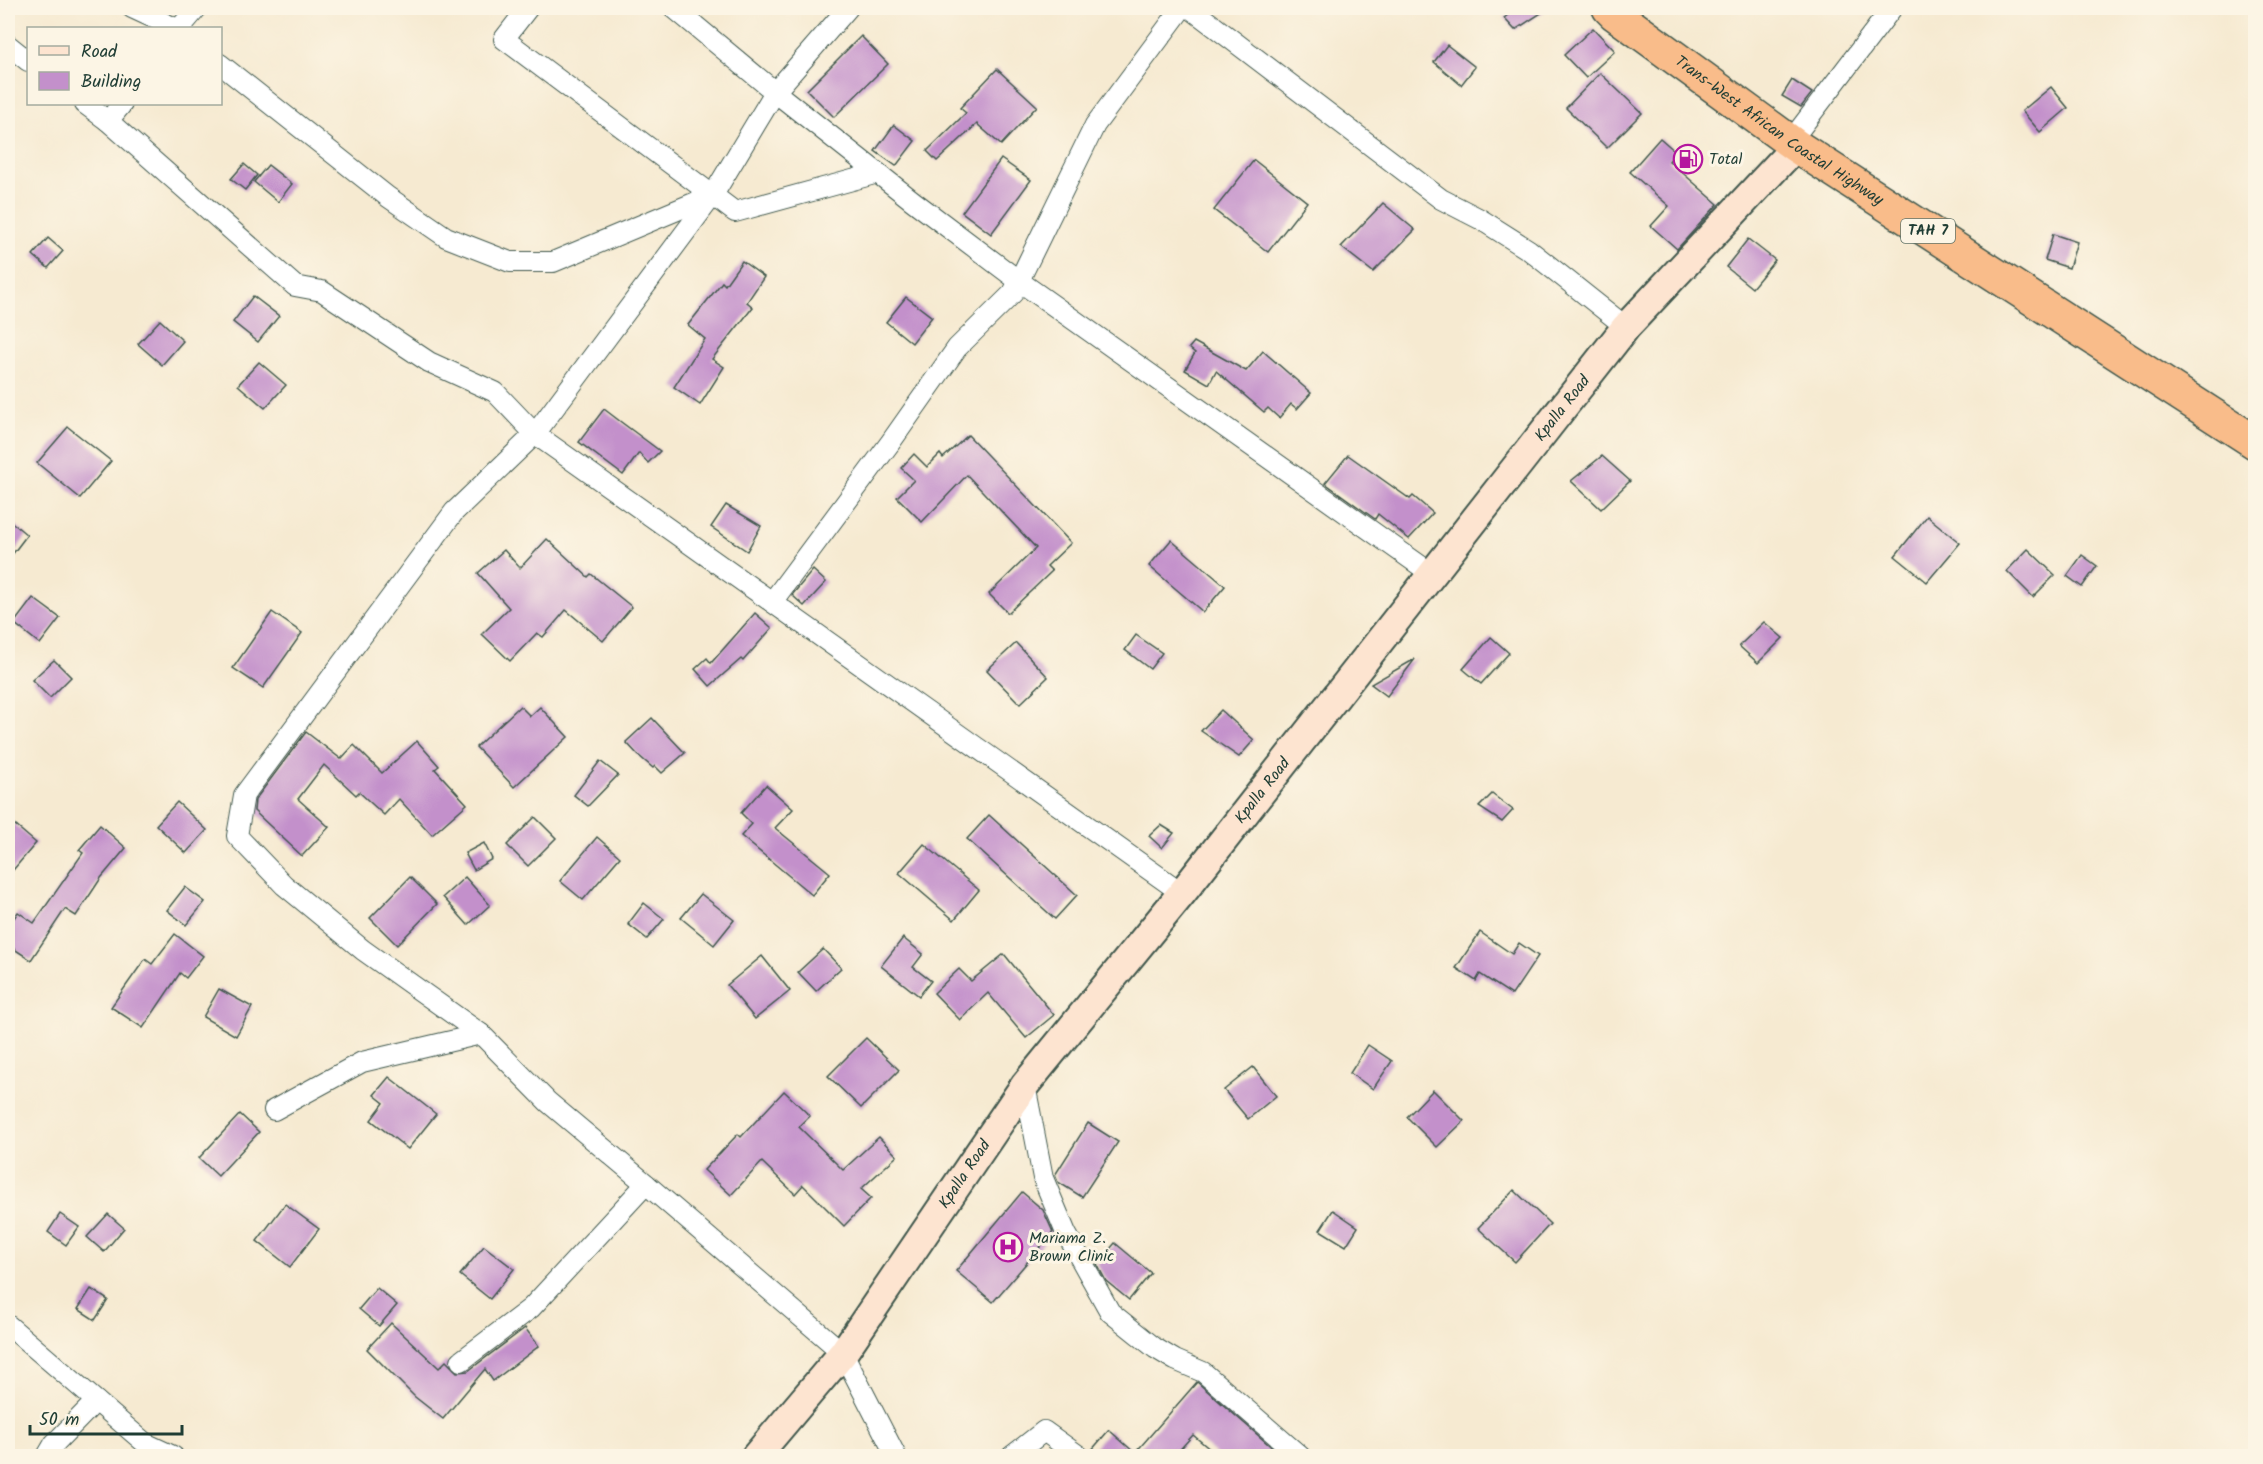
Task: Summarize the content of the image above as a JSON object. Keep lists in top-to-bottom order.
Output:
{
  "streets": {
    "highway": ["Trans-West African Coastal Highway", "TAH 7"],
    "street": ["Kpalla Road"]
  },
  "crossings": [
    ["Trans-West African Coastal Highway", "Kpalla Road"]
  ],
  "places": {
    "fuel station": ["Total"],
    "hospital": ["Mariama Z. Brown Clinic"]
  },
  "legend": ["Road", "Building"],
  "scale_bar": "50 m"
}
